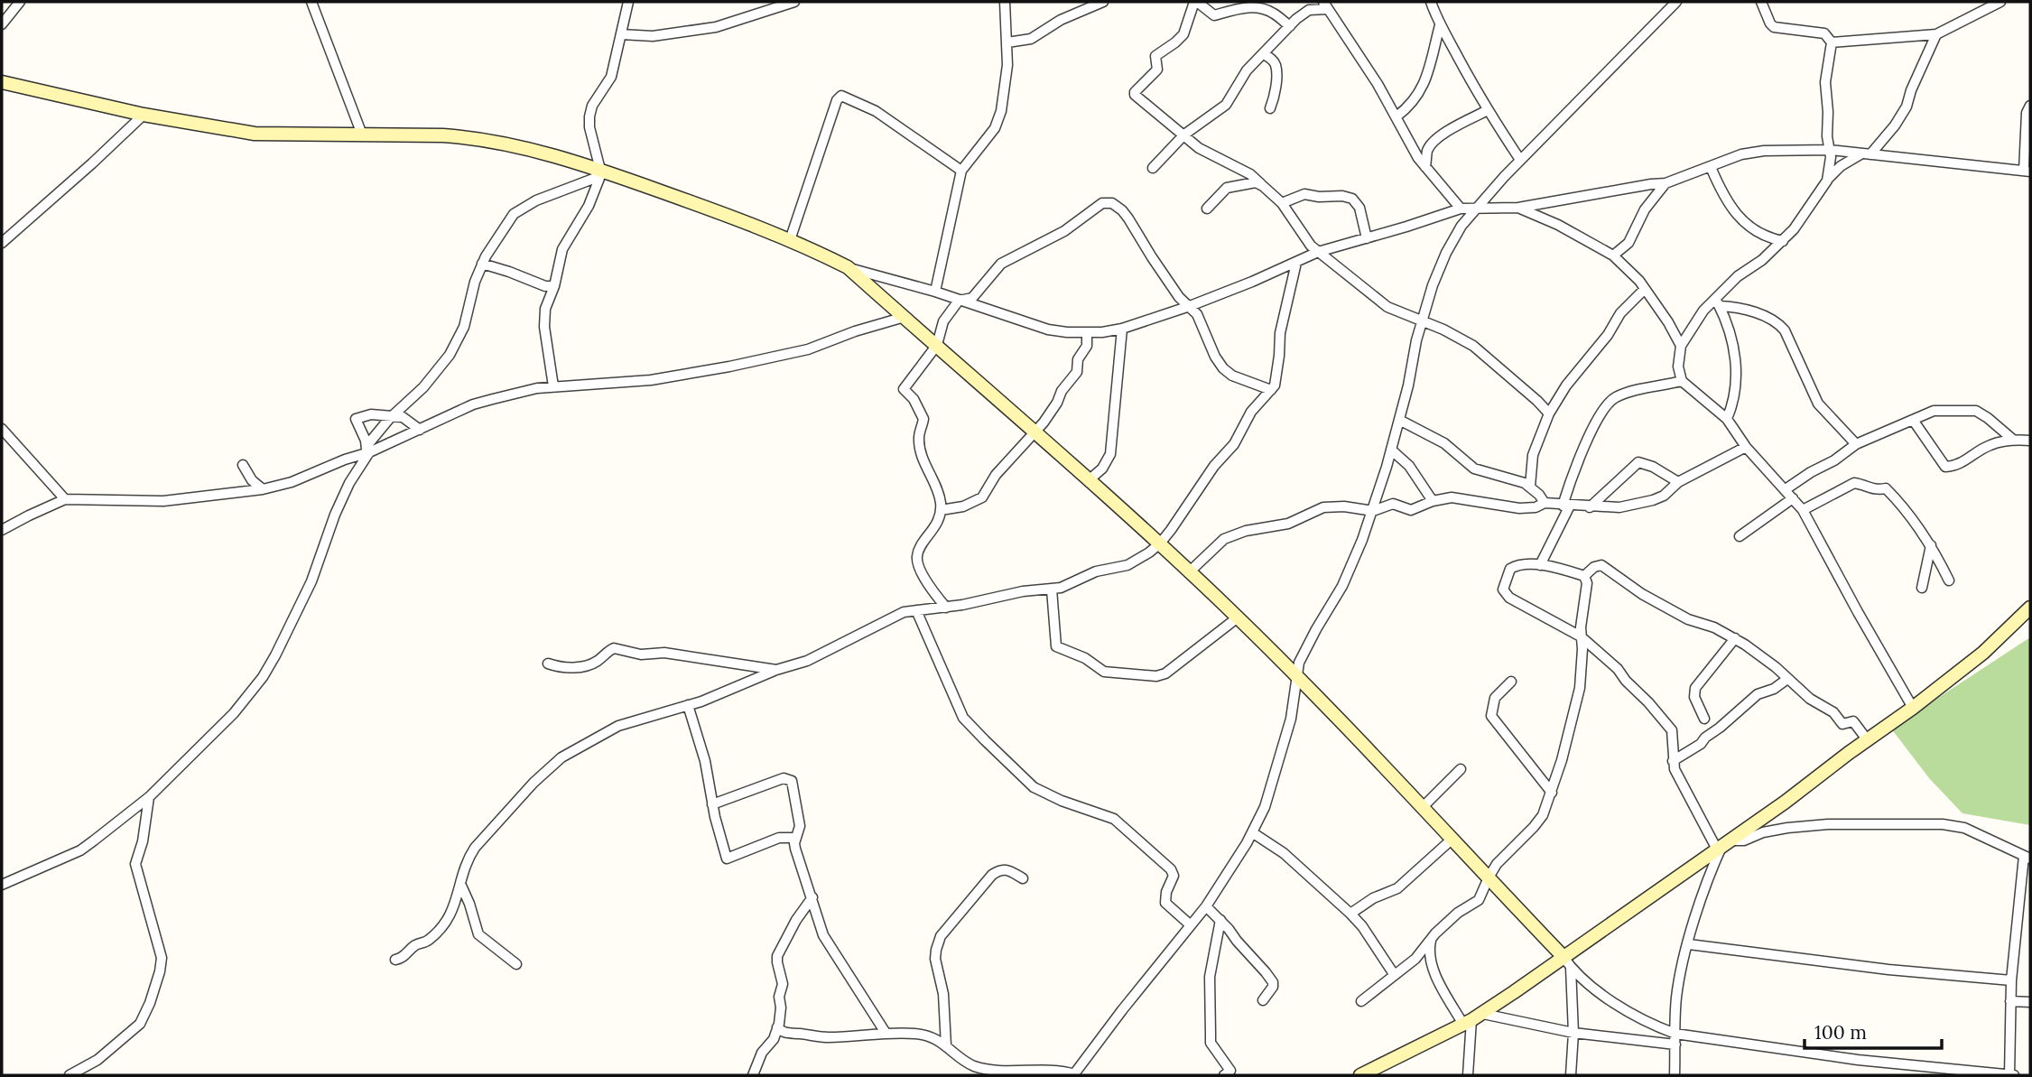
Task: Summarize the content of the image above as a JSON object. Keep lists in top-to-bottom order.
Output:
{
  "scale_bar": "100 m"
}
